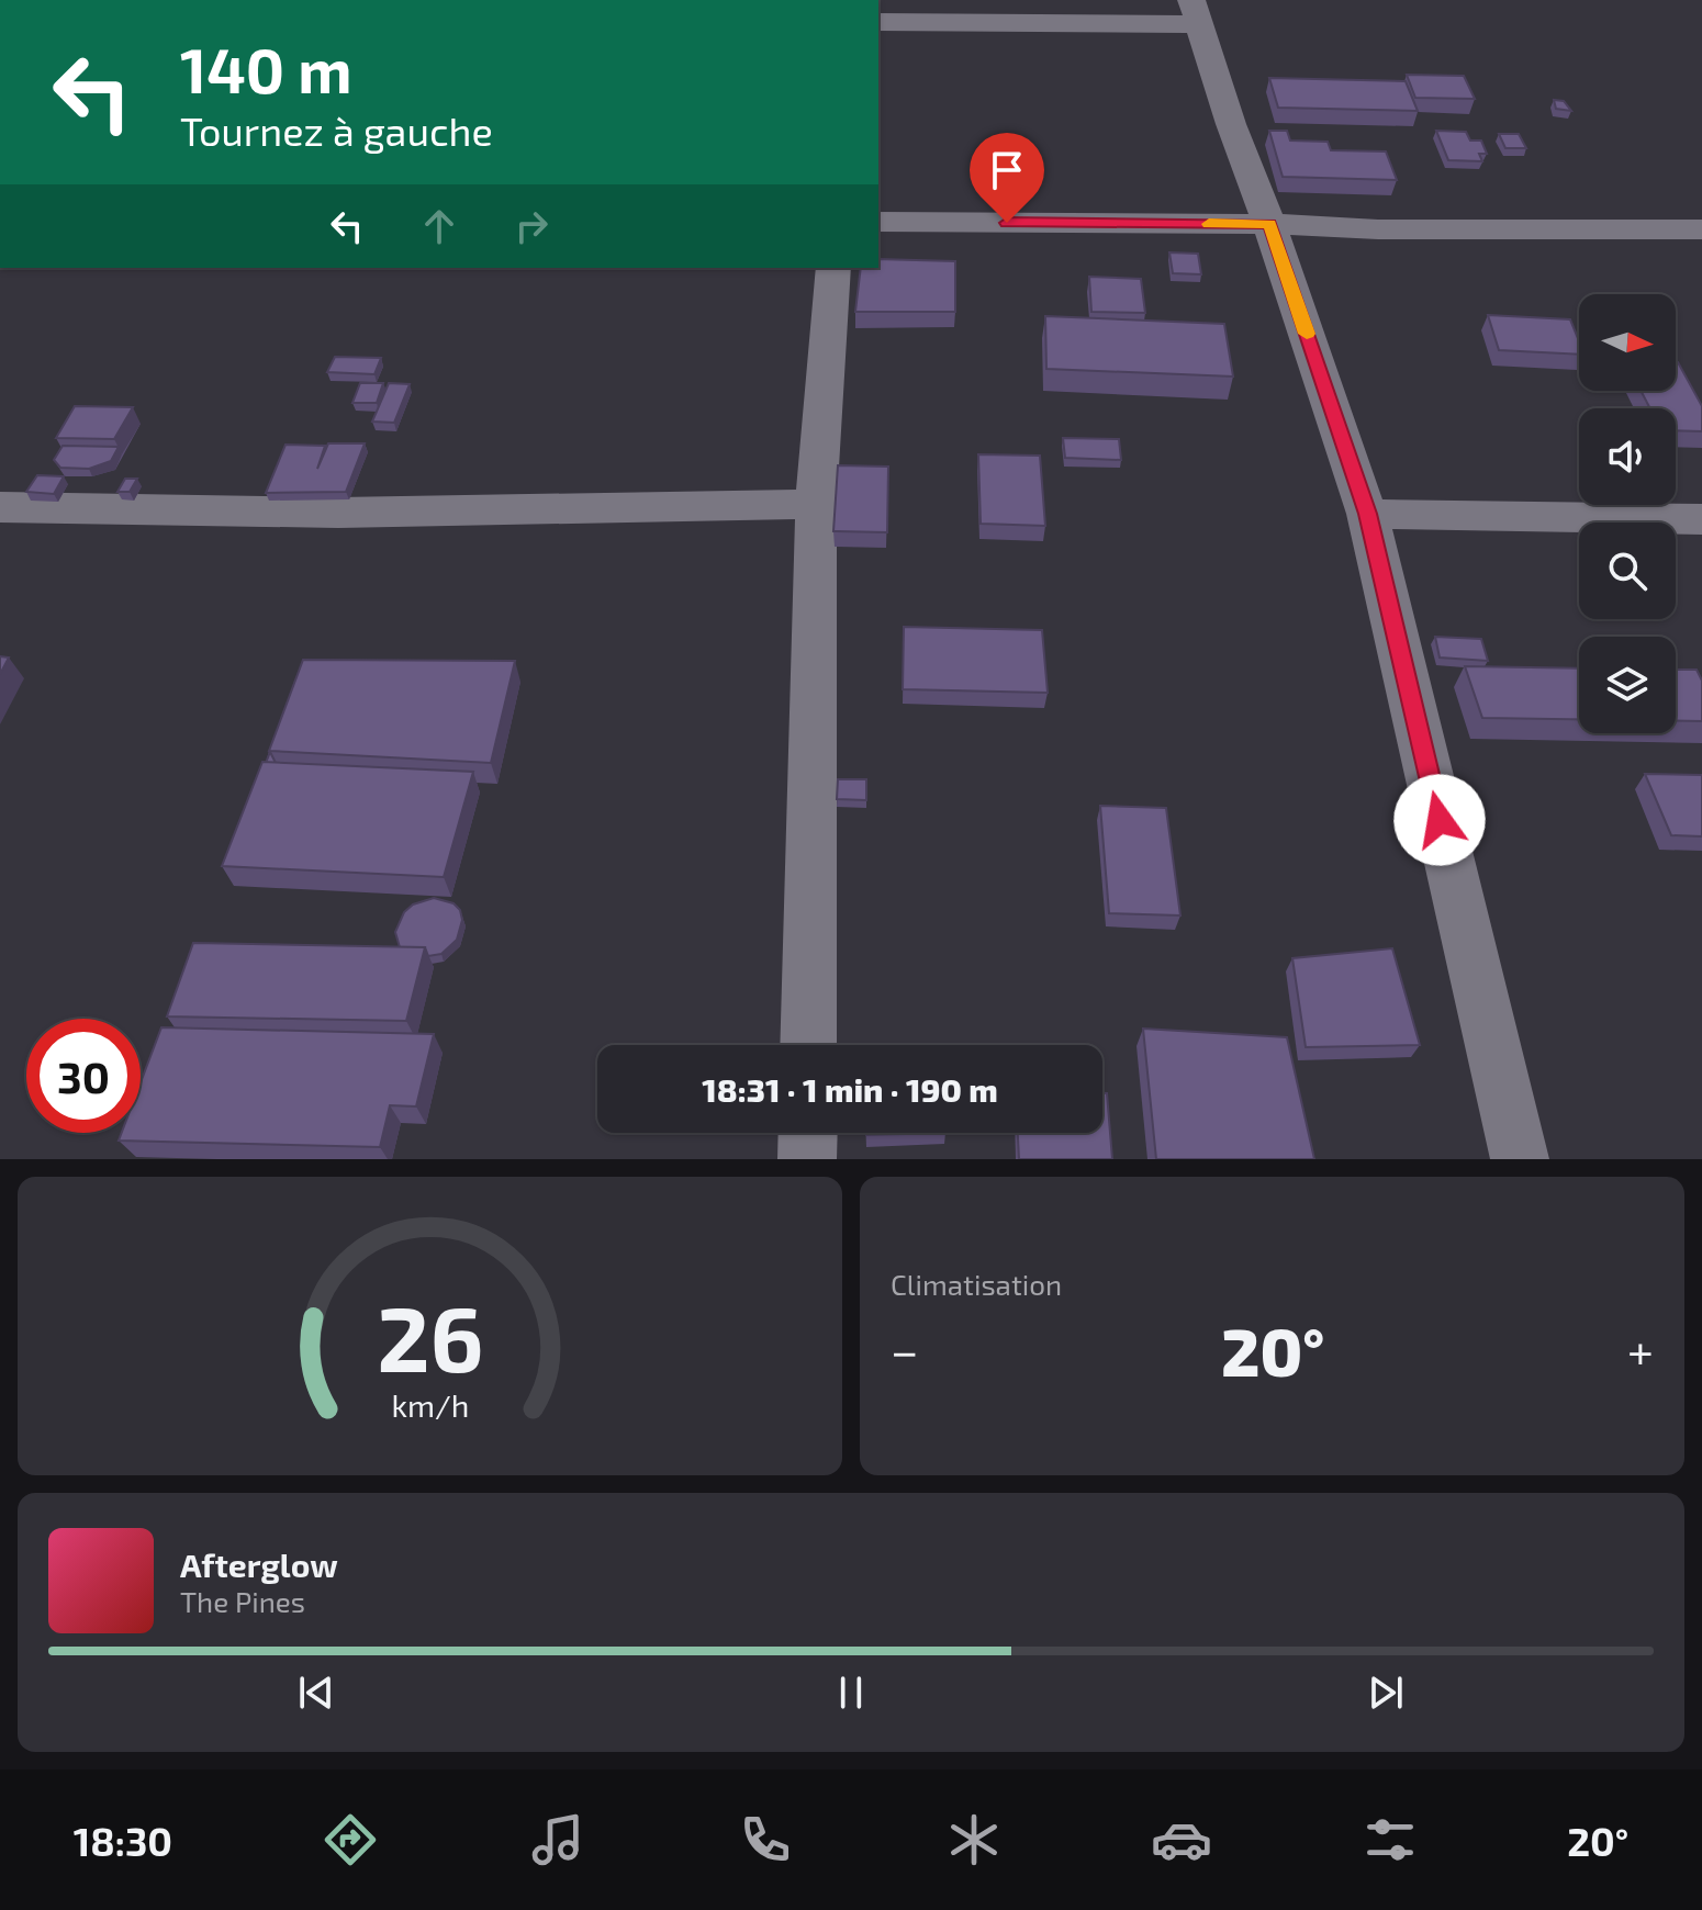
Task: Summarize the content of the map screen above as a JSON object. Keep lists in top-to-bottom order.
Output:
{
  "north": "right",
  "page": {
    "turn": ["140 m", "Tournez à gauche"],
    "limit": "30",
    "trip": "18:31 · 1 min · 190 m",
    "tile": "Climatisation",
    "heat": ["−", "20°", "+"],
    "song": ["Afterglow", "The Pines"],
    "tabs": ["18:30", "20°"],
    "gauge": ["26", "km/h"]
  }
}
